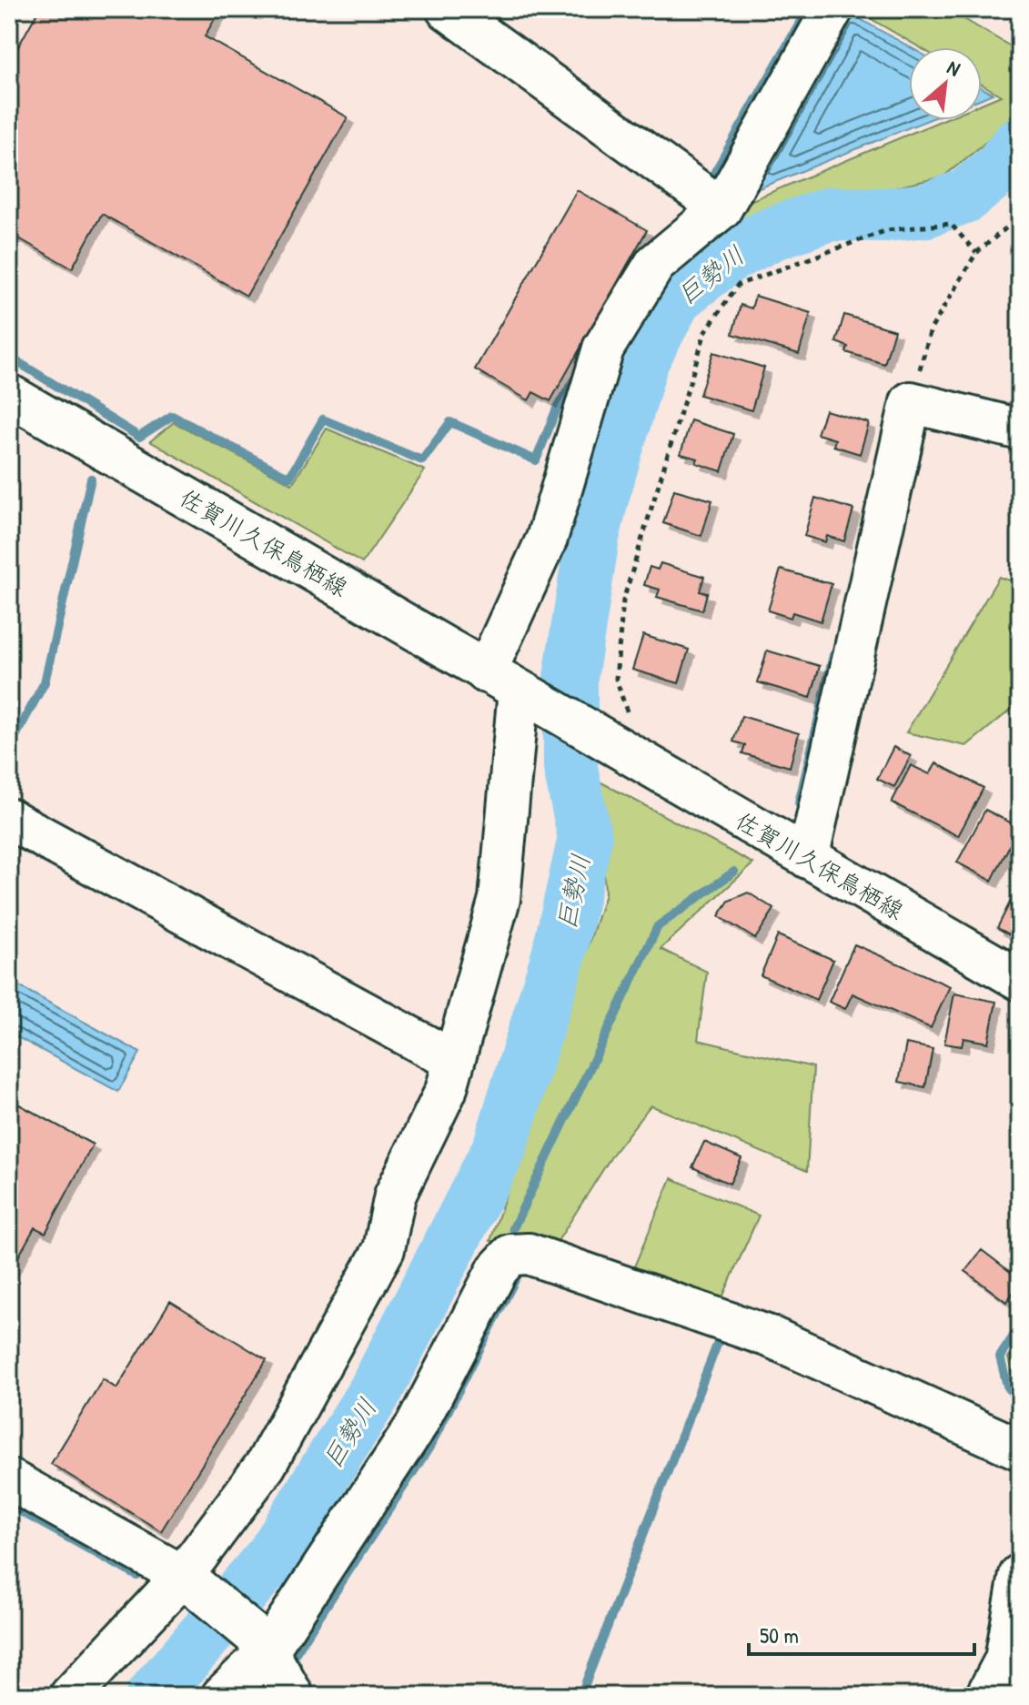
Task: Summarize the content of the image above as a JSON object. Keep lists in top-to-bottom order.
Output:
{
  "streets": {
    "street": ["佐賀川久保鳥栖線"]
  },
  "water": ["巨勢川"],
  "scale_bar": "50 m",
  "north": "top right"
}
